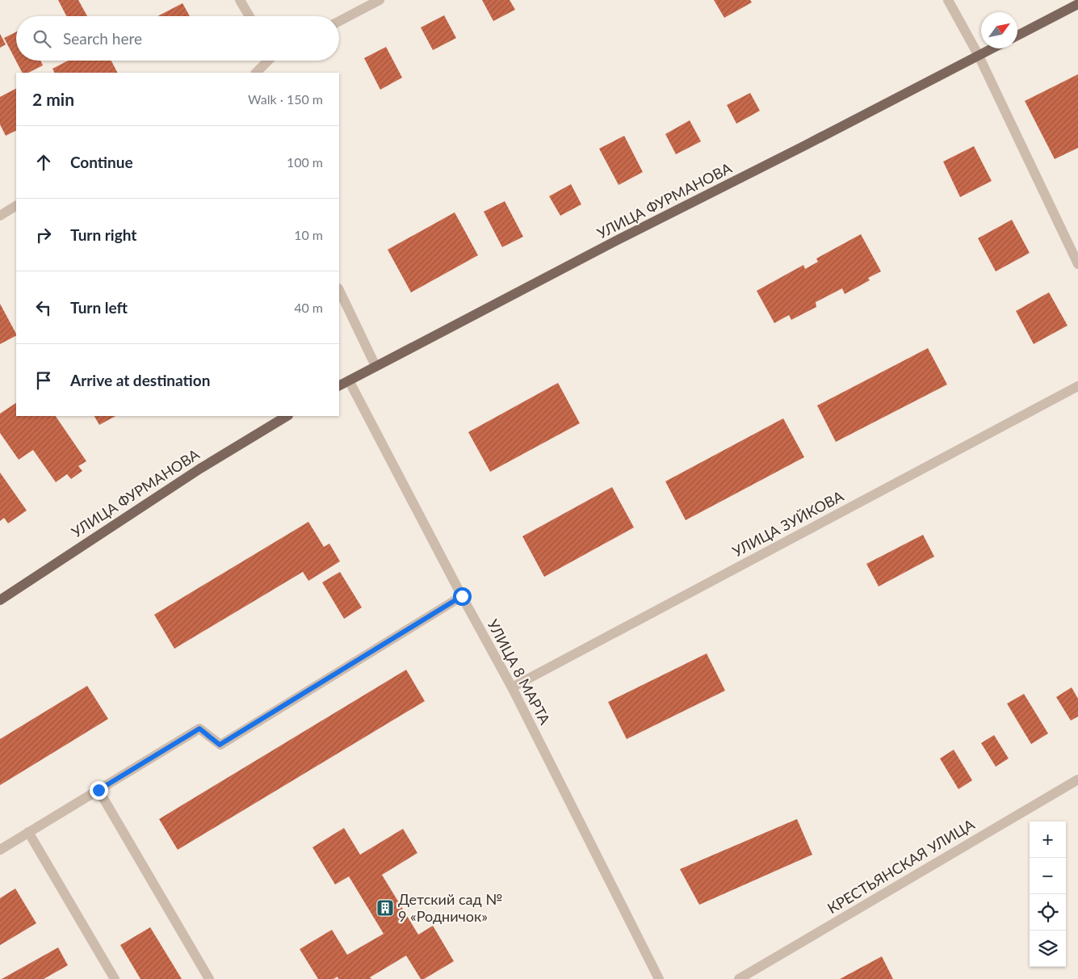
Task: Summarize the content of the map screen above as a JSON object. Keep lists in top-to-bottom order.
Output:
{
  "streets": {
    "main road": ["УЛИЦА ФУРМАНОВА"],
    "street": ["УЛИЦА ЗУЙКОВА", "УЛИЦА 8 МАРТА", "КРЕСТЬЯНСКАЯ УЛИЦА"]
  },
  "crossings": [
    ["УЛИЦА ФУРМАНОВА", "УЛИЦА 8 МАРТА"],
    ["УЛИЦА ЗУЙКОВА", "УЛИЦА 8 МАРТА"]
  ],
  "places": {
    "building": ["Детский сад № 9 «Родничок»"]
  },
  "north": "top right",
  "page": {
    "search": "Search here",
    "heading": ["2 min", "Walk · 150 m"],
    "list": [
      ["Continue", "100 m"],
      ["Turn right", "10 m"],
      ["Turn left", "40 m"],
      "Arrive at destination"
    ],
    "map_buttons": ["+", "−"]
  }
}
